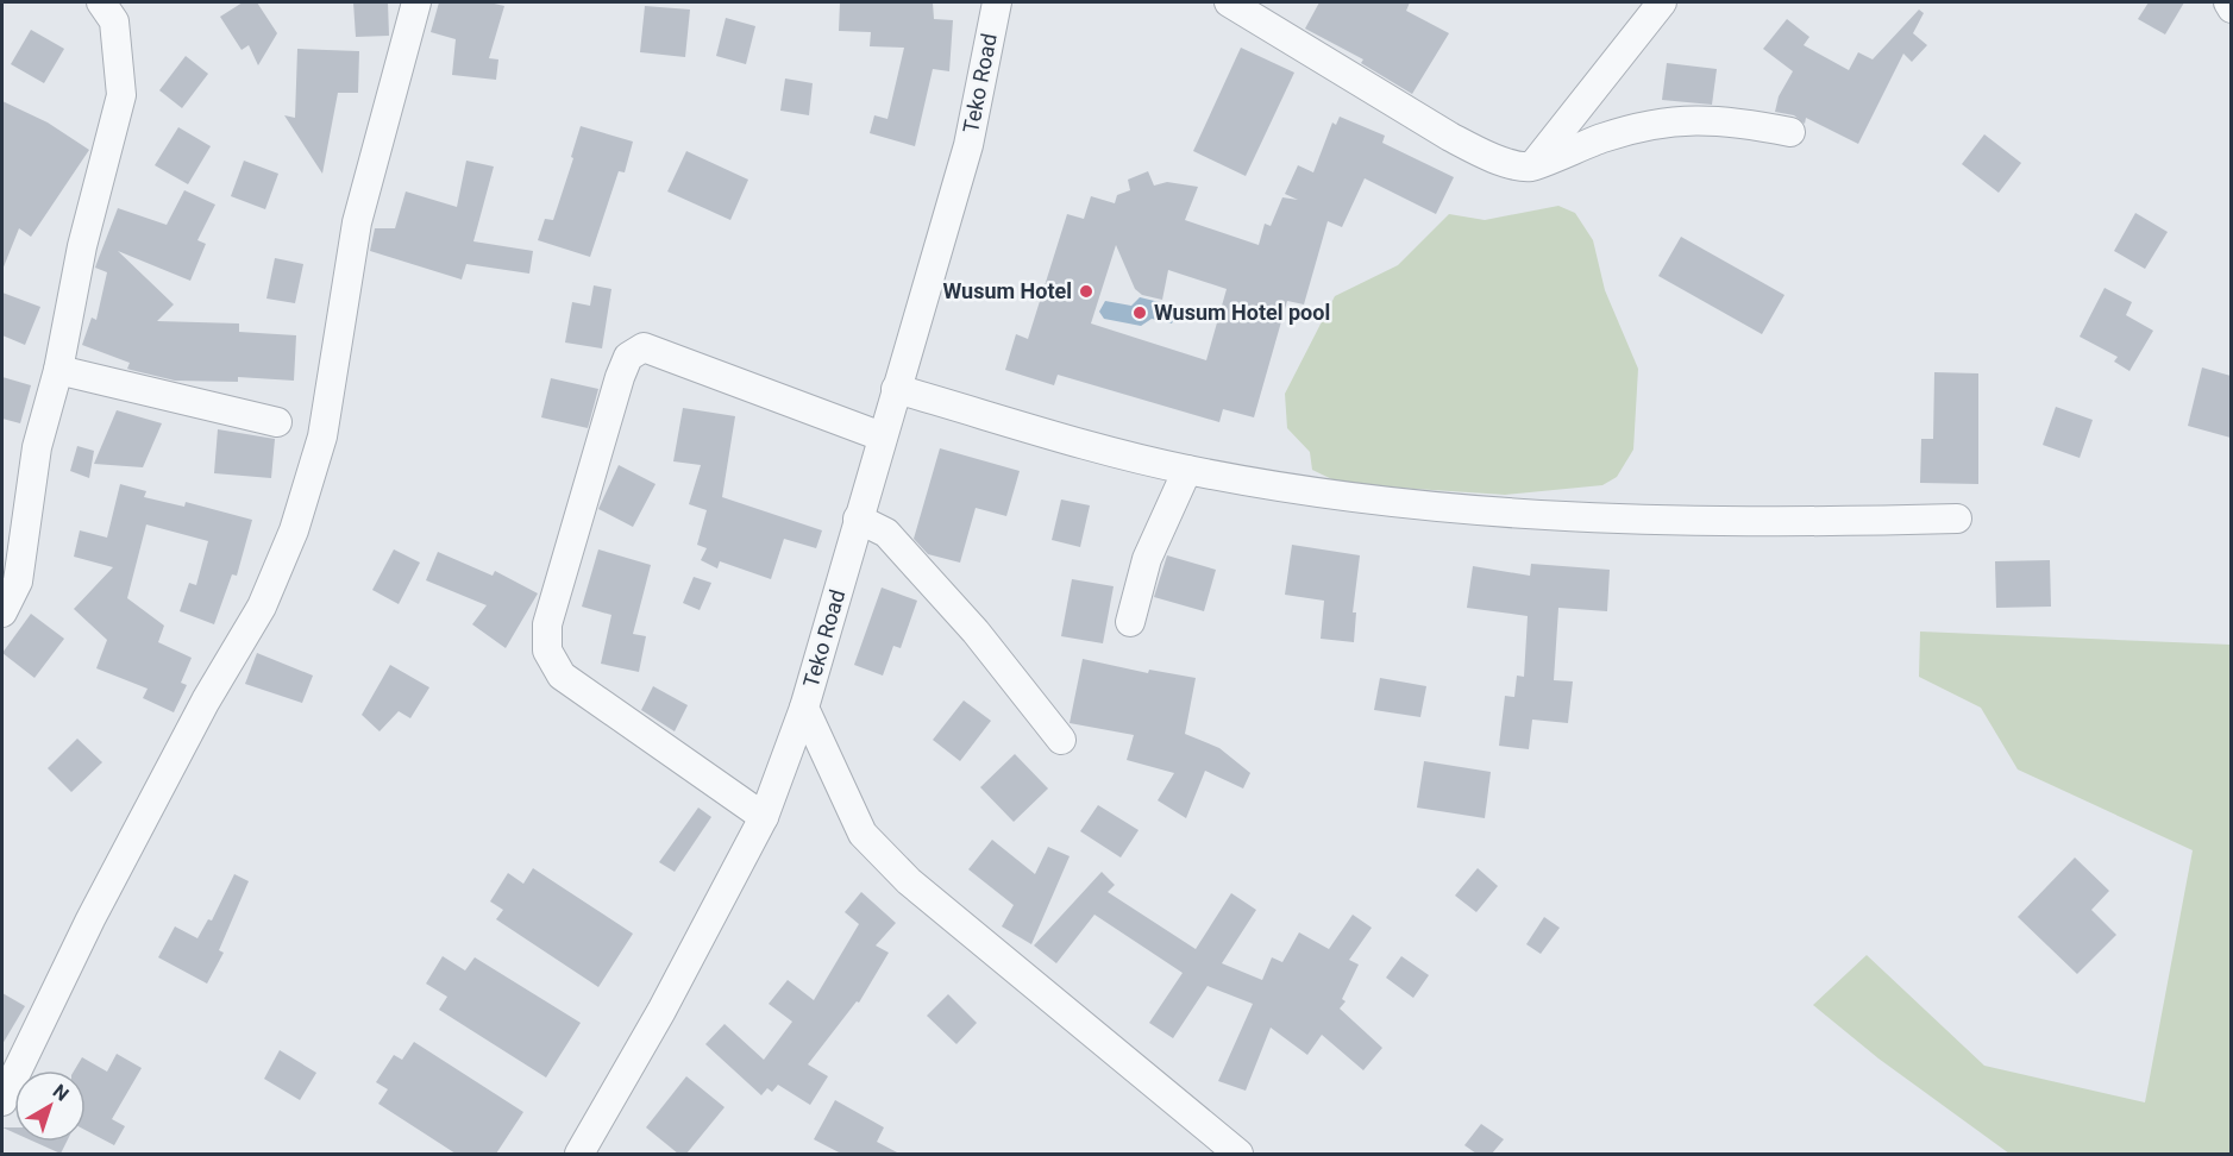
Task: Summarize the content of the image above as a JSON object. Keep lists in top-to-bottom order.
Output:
{
  "streets": {
    "street": ["Teko Road"]
  },
  "places": ["Wusum Hotel", "Wusum Hotel pool"],
  "north": "top right"
}
